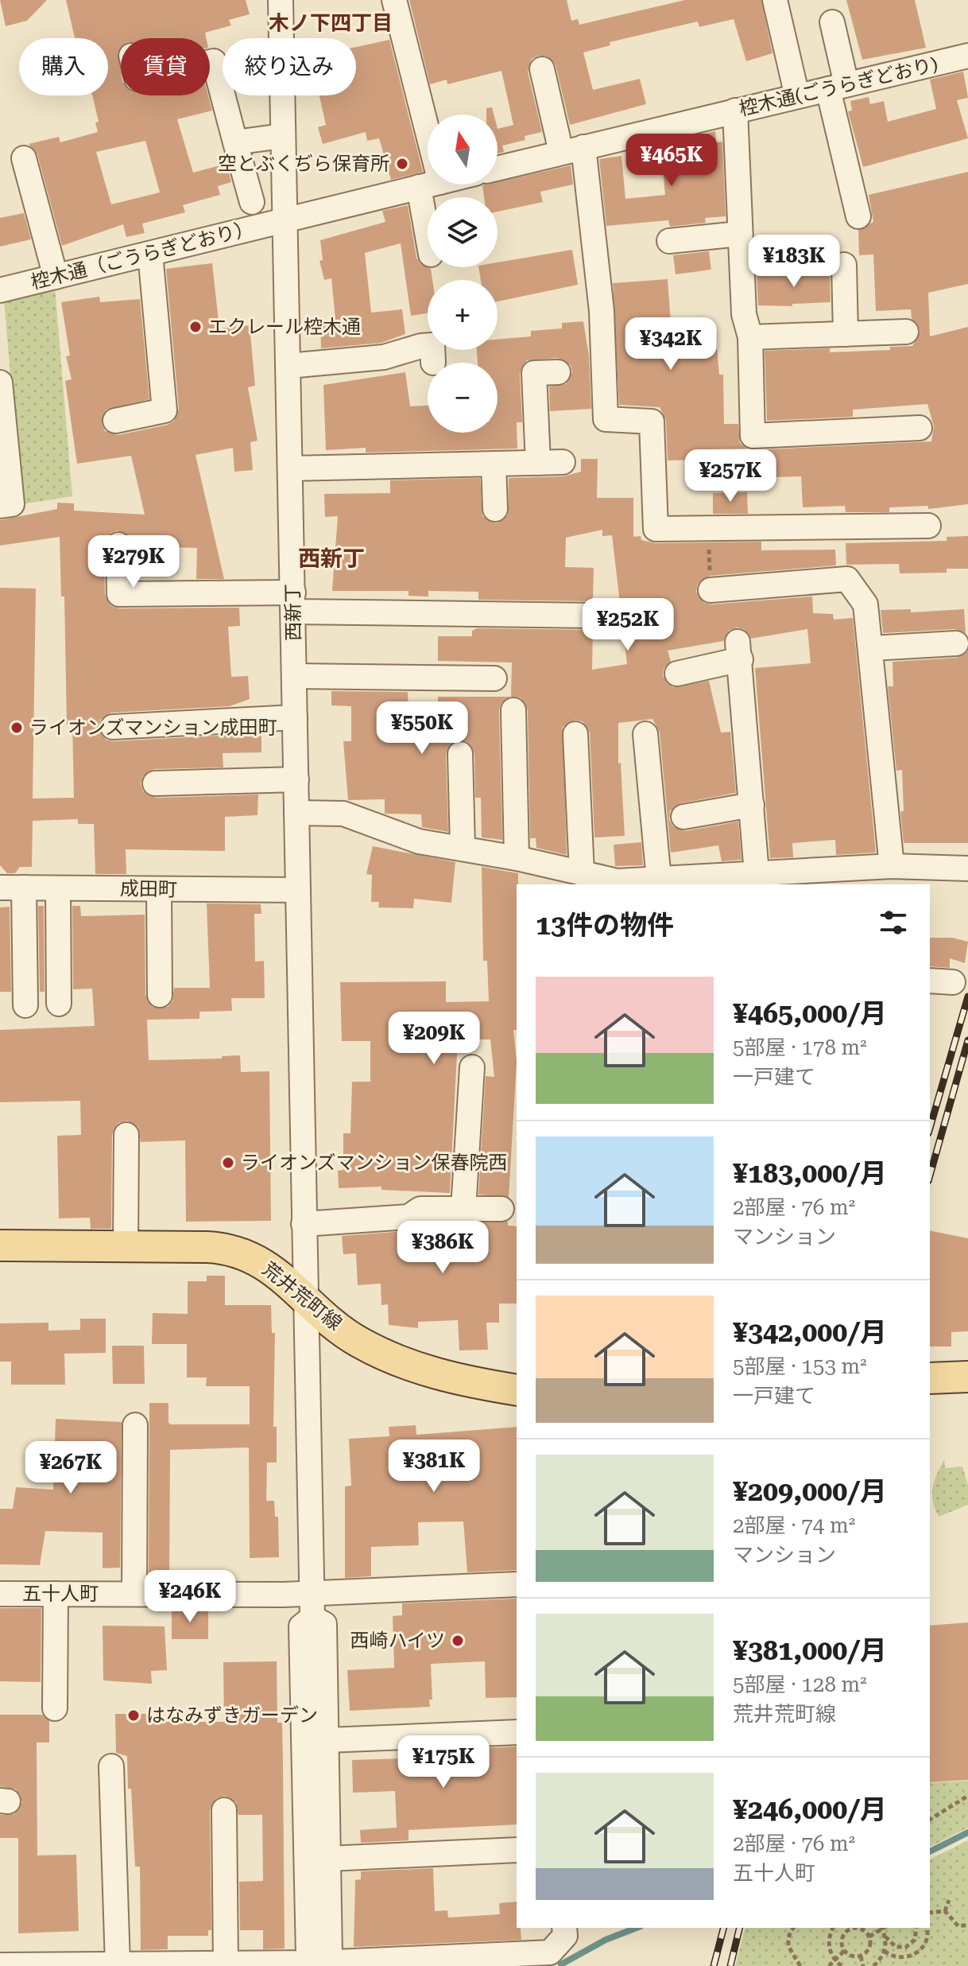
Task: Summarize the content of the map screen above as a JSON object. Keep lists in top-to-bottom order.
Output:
{
  "streets": {
    "main road": ["荒井荒町線"],
    "street": [
      "椌木通(ごうらぎどおり)",
      "椌木通（ごうらぎどおり）",
      "西新丁",
      "成田町",
      "五十人町"
    ]
  },
  "crossings": [
    ["椌木通（ごうらぎどおり）", "西新丁"],
    ["西新丁", "成田町"],
    ["西新丁", "荒井荒町線"],
    ["西新丁", "五十人町"]
  ],
  "districts": ["木ノ下四丁目", "西新丁"],
  "places": [
    "空とぶくぢら保育所",
    "エクレール椌木通",
    "ライオンズマンション成田町",
    "ライオンズマンション保春院西",
    "西崎ハイツ",
    "はなみずきガーデン"
  ],
  "north": "top",
  "page": {
    "chip": ["購入", "賃貸", "絞り込み"],
    "map_buttons": ["+", "−"],
    "price": [
      "¥465K",
      "¥183K",
      "¥342K",
      "¥257K",
      "¥279K",
      "¥252K",
      "¥550K",
      "¥209K",
      "¥386K",
      "¥381K",
      "¥267K",
      "¥246K",
      "¥175K"
    ],
    "heading": "13件の物件",
    "list": [
      {
        "name": "¥465,000/月",
        "note": "5部屋 · 178 m² · 一戸建て"
      },
      {
        "name": "¥183,000/月",
        "note": "2部屋 · 76 m² · マンション"
      },
      {
        "name": "¥342,000/月",
        "note": "5部屋 · 153 m² · 一戸建て"
      },
      {
        "name": "¥209,000/月",
        "note": "2部屋 · 74 m² · マンション"
      },
      {
        "name": "¥381,000/月",
        "note": "5部屋 · 128 m² · 荒井荒町線"
      },
      {
        "name": "¥246,000/月",
        "note": "2部屋 · 76 m² · 五十人町"
      }
    ]
  }
}
